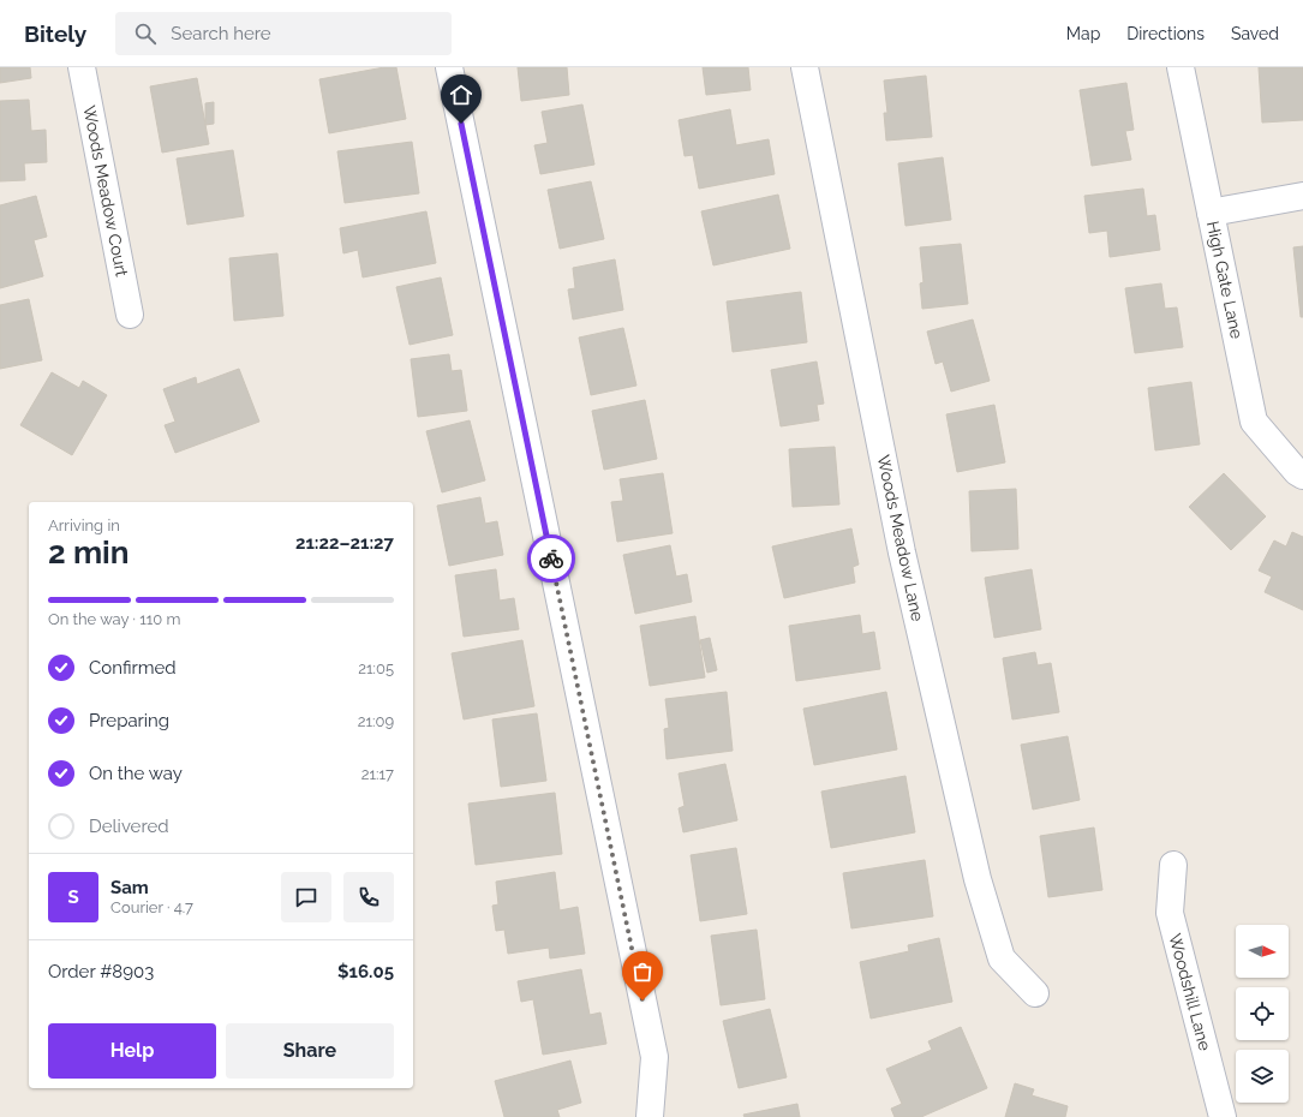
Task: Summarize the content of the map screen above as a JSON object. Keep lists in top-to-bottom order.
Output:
{
  "streets": {
    "street": [
      "Woods Meadow Court",
      "High Gate Lane",
      "Woods Meadow Lane",
      "Woodshill Lane"
    ]
  },
  "north": "right",
  "page": {
    "header": "Bitely",
    "search": "Search here",
    "nav": ["Map", "Directions", "Saved"],
    "heading": ["2 min", "Arriving in", "21:22–21:27"],
    "panel": [
      "Sam",
      "Courier · 4.7",
      "Order #8903",
      "$16.05"
    ],
    "bar": "On the way · 110 m",
    "list": [
      ["Confirmed", "21:05"],
      ["Preparing", "21:09"],
      ["On the way", "21:17"],
      "Delivered"
    ],
    "round": "S",
    "buttons": ["Help", "Share"]
  }
}
